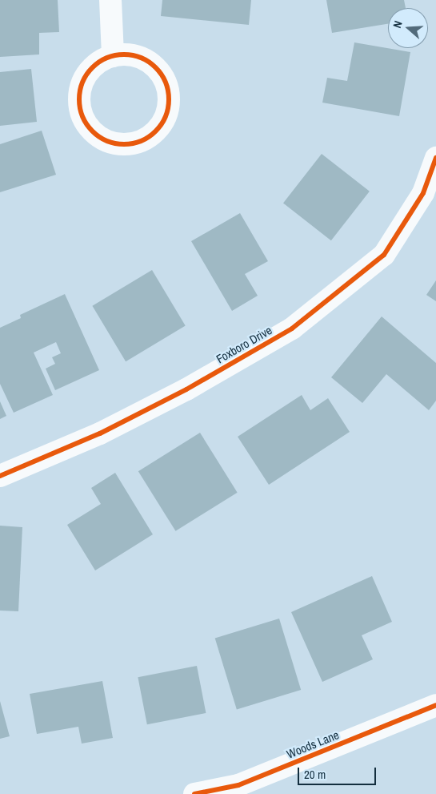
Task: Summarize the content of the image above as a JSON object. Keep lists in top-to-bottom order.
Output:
{
  "streets": {
    "street": ["Foxboro Drive", "Woods Lane"]
  },
  "scale_bar": "20 m",
  "north": "left"
}
